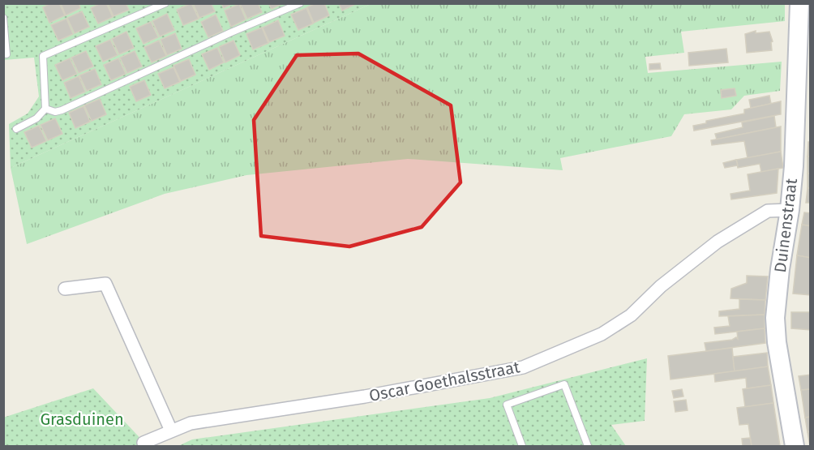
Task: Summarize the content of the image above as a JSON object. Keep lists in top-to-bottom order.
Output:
{
  "streets": {
    "street": ["Duinenstraat", "Oscar Goethalsstraat"]
  },
  "crossings": [
    ["Duinenstraat", "Oscar Goethalsstraat"]
  ],
  "parks": ["Grasduinen"]
}
